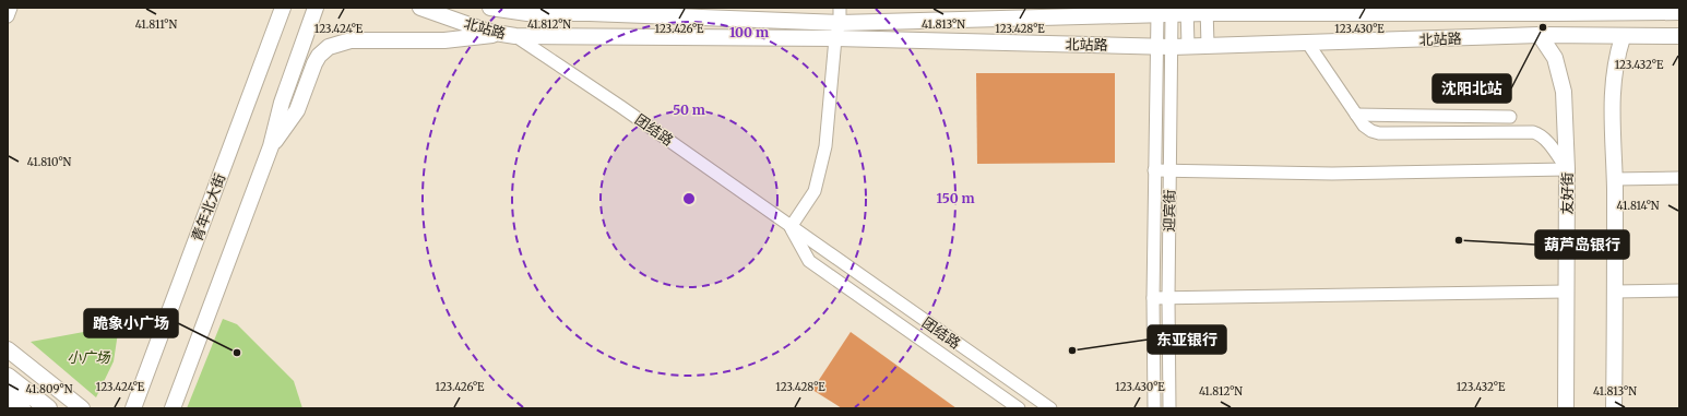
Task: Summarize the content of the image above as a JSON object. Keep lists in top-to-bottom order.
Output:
{
  "streets": {
    "main road": ["北站路", "友好街", "青年北大街"],
    "street": ["团结路", "迎宾街"]
  },
  "crossings": [
    ["北站路", "团结路"],
    ["北站路", "友好街"],
    ["北站路", "迎宾街"]
  ],
  "parks": ["小广场"],
  "places": [
    "沈阳北站",
    "葫芦岛银行",
    "东亚银行",
    "跪象小广场"
  ],
  "coordinates": [
    "41.811°N",
    "41.812°N",
    "41.813°N",
    "123.430°E",
    "123.424°E",
    "123.426°E",
    "123.428°E",
    "123.432°E",
    "41.810°N",
    "41.814°N",
    "41.809°N"
  ],
  "rings": ["100 m", "50 m", "150 m"]
}
